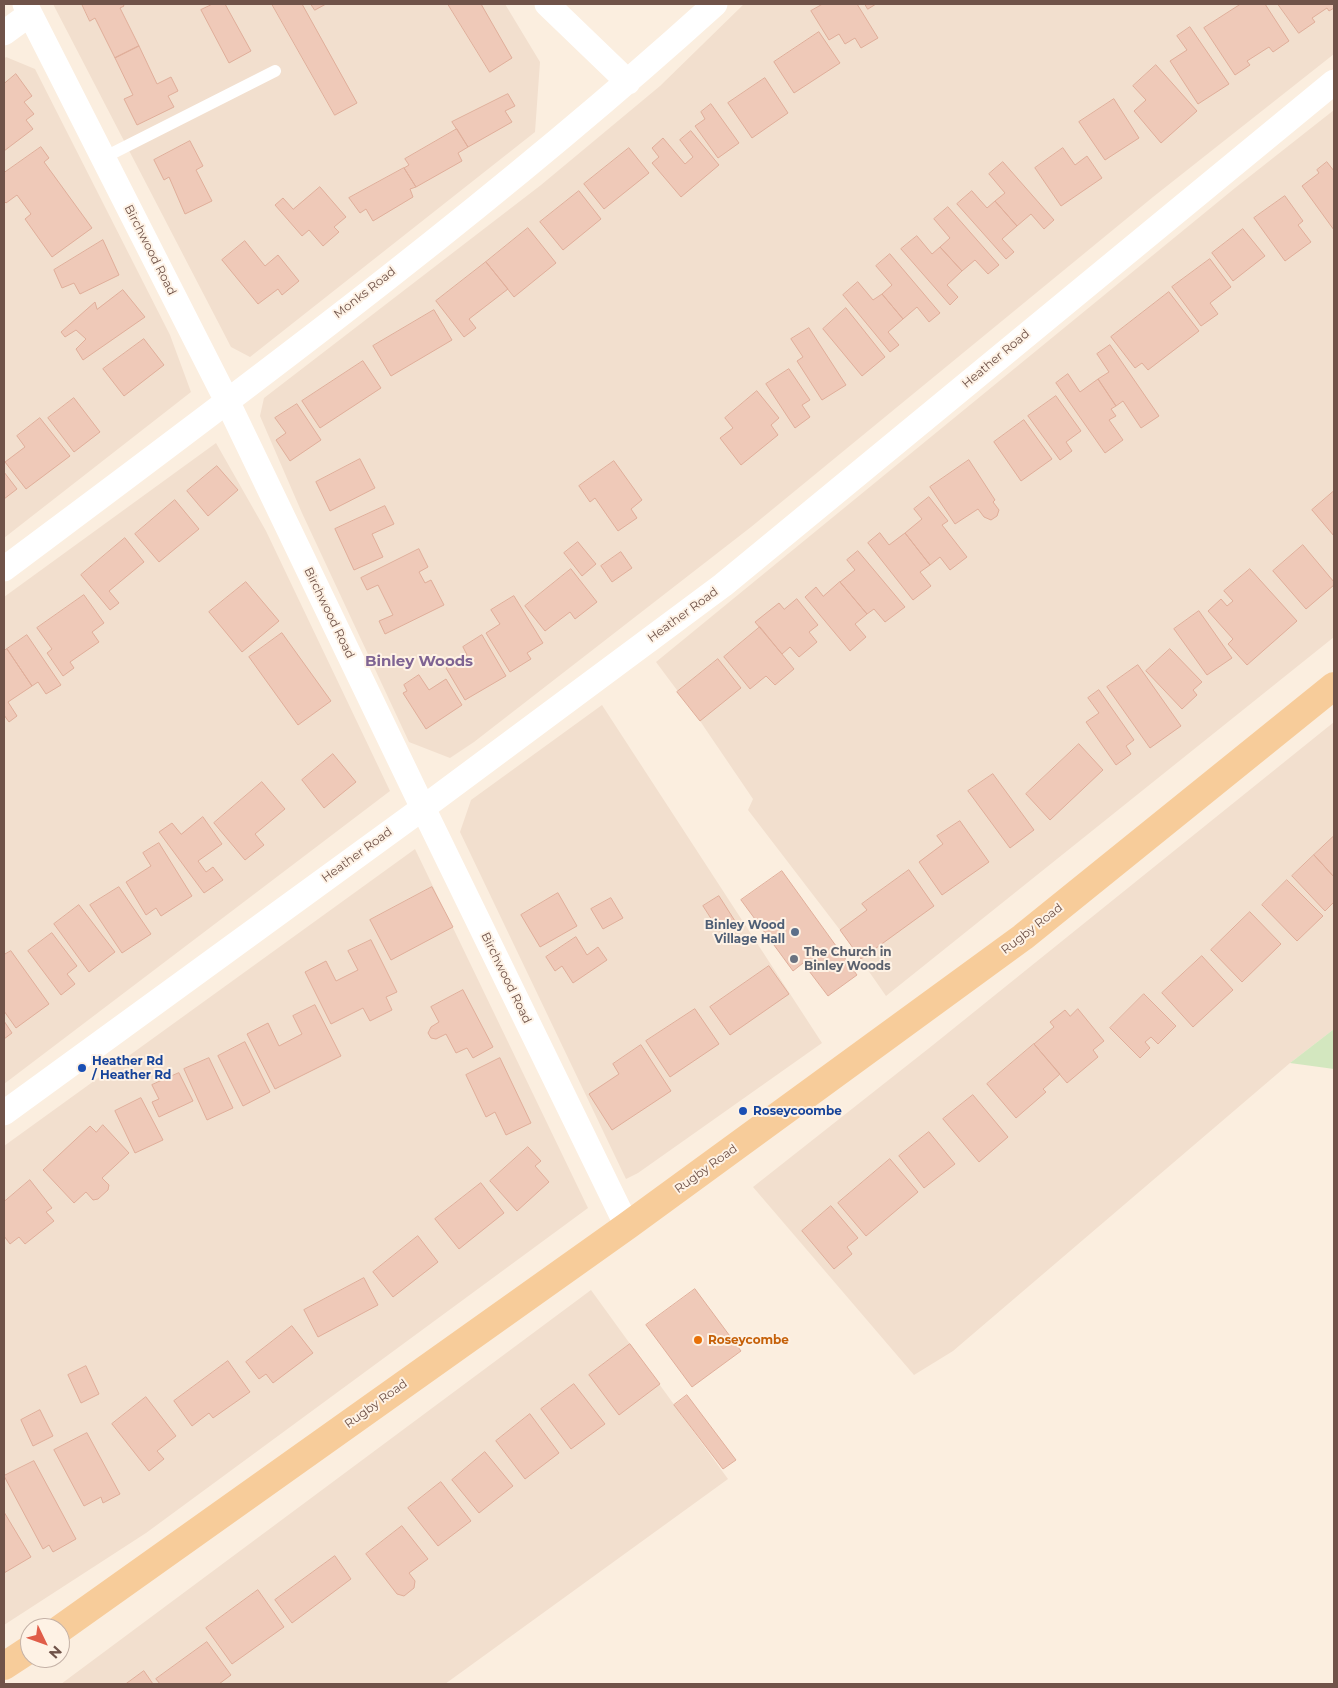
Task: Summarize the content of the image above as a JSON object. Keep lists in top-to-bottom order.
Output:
{
  "streets": {
    "main road": ["Rugby Road"],
    "street": ["Birchwood Road", "Monks Road", "Heather Road"]
  },
  "crossings": [
    ["Birchwood Road", "Monks Road"],
    ["Birchwood Road", "Heather Road"],
    ["Birchwood Road", "Rugby Road"]
  ],
  "districts": ["Binley Woods"],
  "places": [
    "Binley Wood Village Hall",
    "The Church in Binley Woods",
    "Heather Rd / Heather Rd",
    "Roseycoombe",
    "Roseycombe"
  ],
  "north": "bottom right"
}
